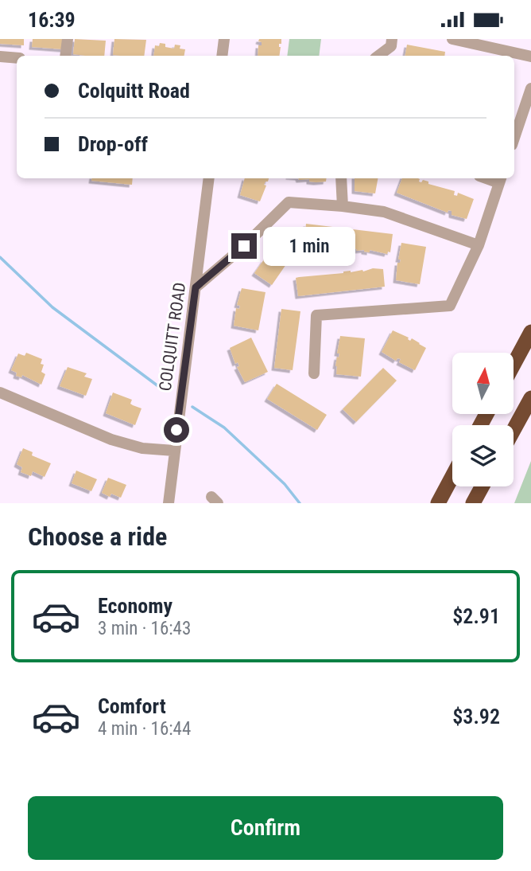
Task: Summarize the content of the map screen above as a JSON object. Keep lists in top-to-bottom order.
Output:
{
  "streets": {
    "street": ["COLQUITT ROAD"]
  },
  "north": "top",
  "page": {
    "status": "16:39",
    "banner": ["Colquitt Road", "Drop-off"],
    "bubble": "1 min",
    "heading": "Choose a ride",
    "list": [
      {
        "name": "Economy",
        "note": "3 min · 16:43",
        "value": "$2.91"
      },
      {
        "name": "Comfort",
        "note": "4 min · 16:44",
        "value": "$3.92"
      }
    ],
    "buttons": "Confirm"
  }
}
